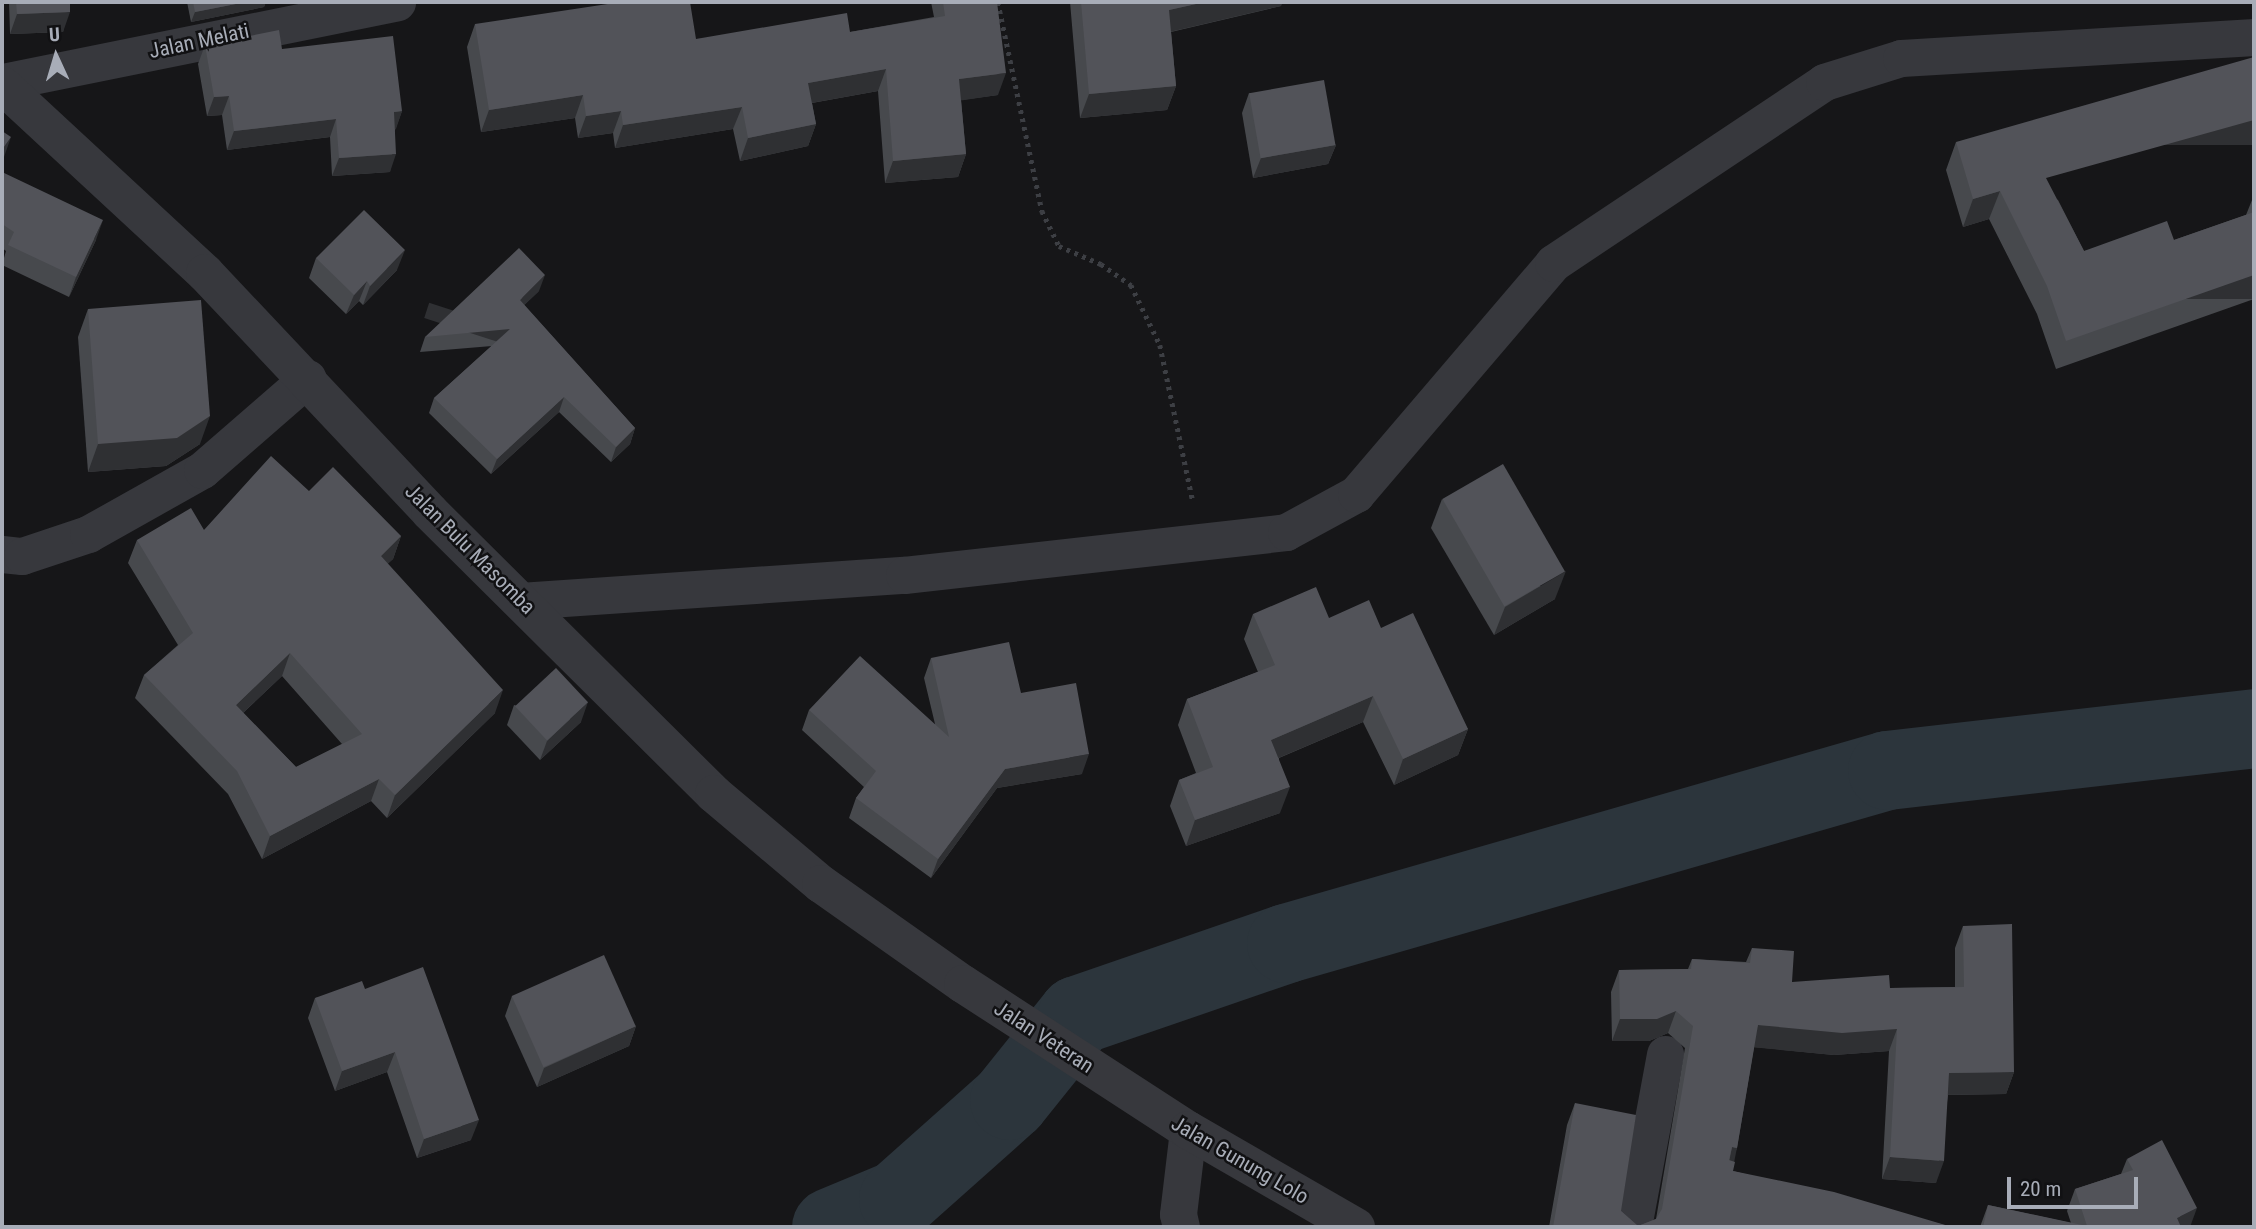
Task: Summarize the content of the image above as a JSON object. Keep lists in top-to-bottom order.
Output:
{
  "streets": {
    "street": [
      "Jalan Melati",
      "Jalan Bulu Masomba",
      "Jalan Veteran",
      "Jalan Gunung Lolo"
    ]
  },
  "crossings": [
    ["Jalan Melati", "Jalan Bulu Masomba"],
    ["Jalan Bulu Masomba", "Jalan Veteran"],
    ["Jalan Veteran", "Jalan Gunung Lolo"]
  ],
  "scale_bar": "20 m",
  "north": "top"
}
